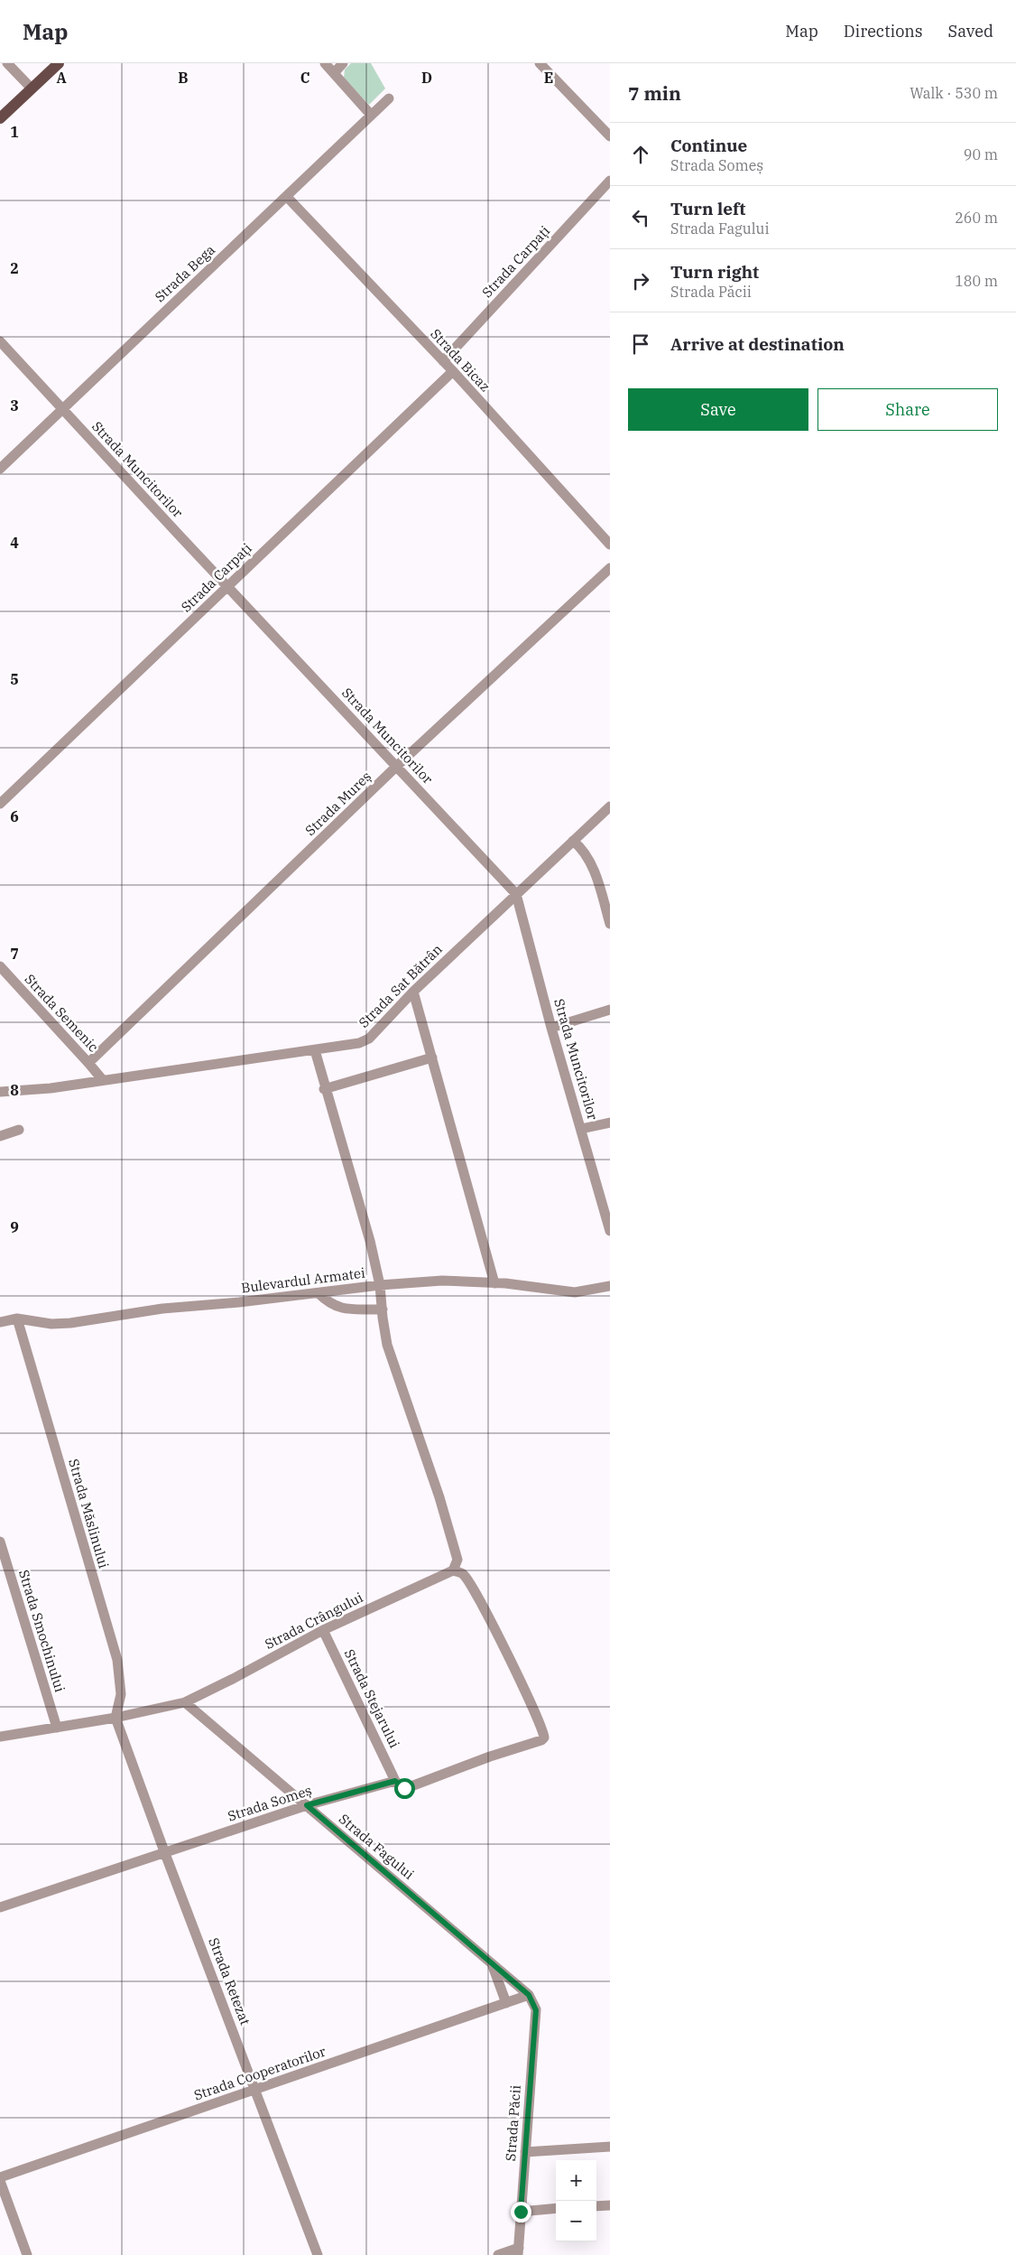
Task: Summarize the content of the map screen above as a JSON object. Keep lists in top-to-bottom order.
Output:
{
  "streets": {
    "street": [
      "Strada Carpați",
      "Strada Bega",
      "Strada Bicaz",
      "Strada Muncitorilor",
      "Strada Mureș",
      "Strada Sat Bătrân",
      "Strada Semenic",
      "Bulevardul Armatei",
      "Strada Măslinului",
      "Strada Crângului",
      "Strada Smochinului",
      "Strada Stejarului",
      "Strada Someș",
      "Strada Fagului",
      "Strada Retezat",
      "Strada Cooperatorilor",
      "Strada Păcii"
    ]
  },
  "crossings": [
    ["Strada Carpați", "Strada Bicaz"],
    ["Strada Carpați", "Strada Muncitorilor"],
    ["Strada Bega", "Strada Bicaz"],
    ["Strada Bega", "Strada Muncitorilor"],
    ["Strada Muncitorilor", "Strada Mureș"],
    ["Strada Muncitorilor", "Strada Sat Bătrân"],
    ["Strada Mureș", "Strada Semenic"],
    ["Strada Sat Bătrân", "Strada Semenic"],
    ["Bulevardul Armatei", "Strada Măslinului"],
    ["Strada Măslinului", "Strada Crângului"],
    ["Strada Măslinului", "Strada Retezat"],
    ["Strada Crângului", "Strada Smochinului"],
    ["Strada Crângului", "Strada Stejarului"],
    ["Strada Crângului", "Strada Someș"],
    ["Strada Crângului", "Strada Fagului"],
    ["Strada Crângului", "Strada Retezat"],
    ["Strada Stejarului", "Strada Someș"],
    ["Strada Someș", "Strada Fagului"],
    ["Strada Someș", "Strada Retezat"],
    ["Strada Fagului", "Strada Cooperatorilor"],
    ["Strada Fagului", "Strada Păcii"],
    ["Strada Retezat", "Strada Cooperatorilor"],
    ["Strada Cooperatorilor", "Strada Păcii"]
  ],
  "page": {
    "header": "Map",
    "nav": ["Map", "Directions", "Saved"],
    "heading": ["7 min", "Walk · 530 m"],
    "list": [
      ["Continue", "Strada Someș", "90 m"],
      ["Turn left", "Strada Fagului", "260 m"],
      ["Turn right", "Strada Păcii", "180 m"],
      "Arrive at destination"
    ],
    "buttons": ["Save", "Share"],
    "map_buttons": ["+", "−"]
  },
  "grid": {
    "columns": [
      "A",
      "B",
      "C",
      "D",
      "E"
    ],
    "rows": [
      "1",
      "2",
      "3",
      "4",
      "5",
      "6",
      "7",
      "8",
      "9"
    ]
  }
}
